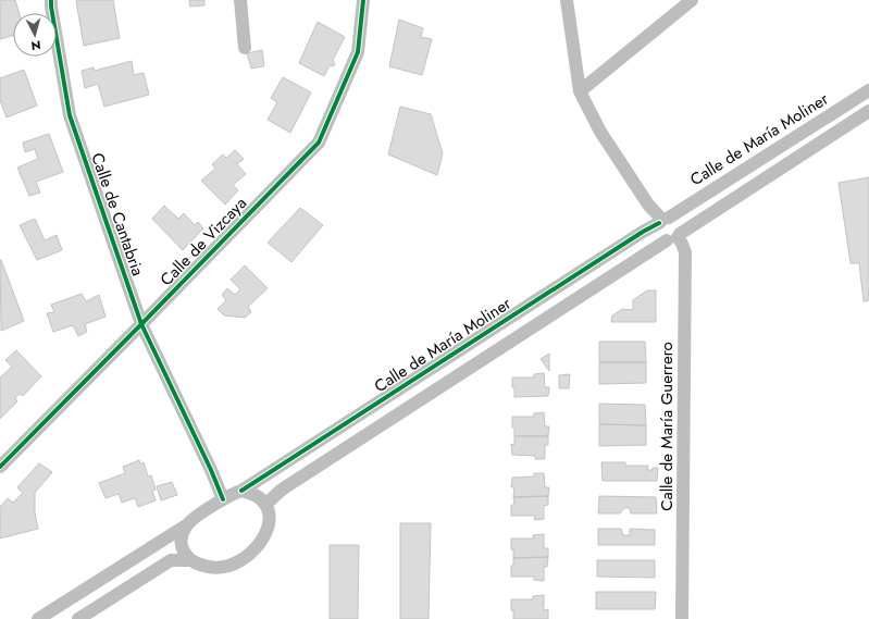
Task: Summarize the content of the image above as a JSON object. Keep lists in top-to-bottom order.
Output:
{
  "streets": {
    "street": [
      "Calle de María Moliner",
      "Calle de Cantabria",
      "Calle de Vizcaya",
      "Calle de María Guerrero"
    ]
  },
  "crossings": [
    ["Calle de María Moliner", "Calle de Cantabria"],
    ["Calle de María Moliner", "Calle de María Guerrero"],
    ["Calle de Cantabria", "Calle de Vizcaya"]
  ],
  "north": "bottom"
}
